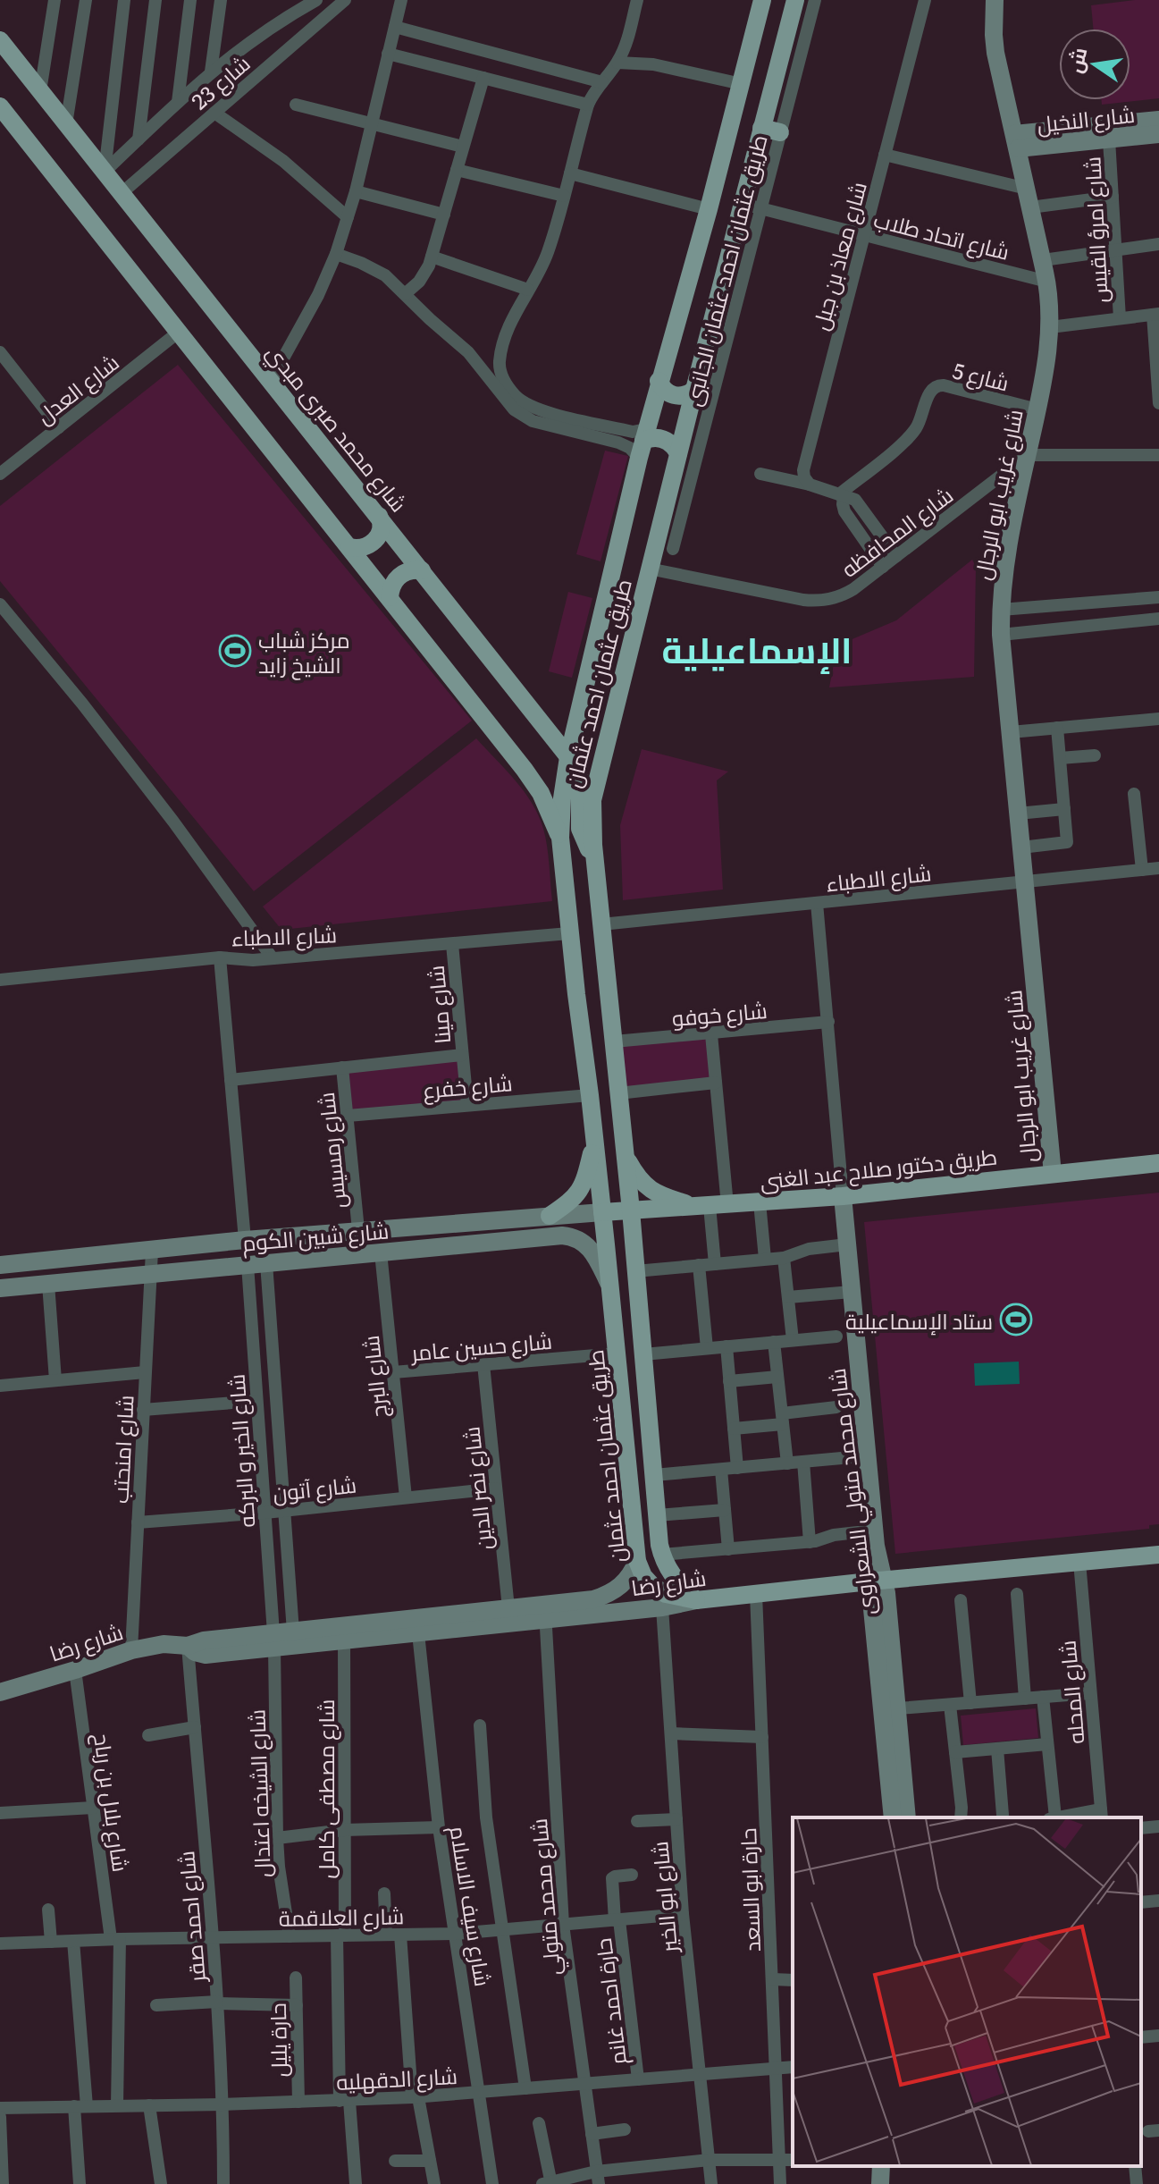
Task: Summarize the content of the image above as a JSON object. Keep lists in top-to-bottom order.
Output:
{
  "streets": {
    "main road": [
      "شارع محمد صبرى مبدي",
      "طريق عثمان احمد عثمان",
      "طريق دكتور صلاح عبد الغنى",
      "شارع رضا"
    ],
    "street": [
      "شارع 23",
      "شارع النخيل",
      "شارع امرؤ القيس",
      "شارع اتحاد طلاب",
      "شارع معاذ بن جبل",
      "طريق عثمان احمد عثمان الجانبى",
      "شارع 5",
      "شارع العدل",
      "شارع غريب ابو الرجال",
      "شارع المحافظه",
      "شارع الاطباء",
      "شارع مينا",
      "شارع خوفو",
      "شارع خفرع",
      "شارع رمسيس",
      "شارع شبين الكوم",
      "شارع حسين عامر",
      "شارع البرج",
      "شارع امنحتب",
      "شارع الخير و البركه",
      "شارع آتون",
      "شارع نصر الدين",
      "شارع محمد متولي الشعراوى",
      "شارع المحله",
      "شارع مصطفى كامل",
      "شارع الشيخه اعتدال",
      "شارع بلال بن رباح",
      "حارة ابو السعد",
      "شارع محمد متولي",
      "شارع ابو الخير",
      "شارع سيف الاسلام",
      "شارع العلاقمة",
      "شارع احمد صقر",
      "حارة احمد غانم",
      "حارة يليل",
      "شارع الدقهليه"
    ]
  },
  "crossings": [
    ["شارع 23", "شارع محمد صبرى مبدي"],
    ["شارع النخيل", "شارع امرؤ القيس"],
    ["شارع النخيل", "شارع غريب ابو الرجال"],
    ["شارع اتحاد طلاب", "شارع معاذ بن جبل"],
    ["شارع اتحاد طلاب", "طريق عثمان احمد عثمان الجانبى"],
    ["شارع اتحاد طلاب", "شارع غريب ابو الرجال"],
    ["شارع اتحاد طلاب", "طريق عثمان احمد عثمان"],
    ["شارع 5", "شارع غريب ابو الرجال"],
    ["شارع محمد صبرى مبدي", "طريق عثمان احمد عثمان"],
    ["شارع غريب ابو الرجال", "شارع المحافظه"],
    ["شارع غريب ابو الرجال", "شارع الاطباء"],
    ["شارع غريب ابو الرجال", "طريق دكتور صلاح عبد الغنى"],
    ["شارع المحافظه", "طريق عثمان احمد عثمان"],
    ["طريق عثمان احمد عثمان", "شارع الاطباء"],
    ["طريق عثمان احمد عثمان", "شارع خوفو"],
    ["طريق عثمان احمد عثمان", "شارع خفرع"],
    ["طريق عثمان احمد عثمان", "طريق دكتور صلاح عبد الغنى"],
    ["طريق عثمان احمد عثمان", "شارع شبين الكوم"],
    ["طريق عثمان احمد عثمان", "شارع حسين عامر"],
    ["طريق عثمان احمد عثمان", "شارع رضا"],
    ["شارع الاطباء", "شارع مينا"],
    ["شارع الاطباء", "شارع محمد متولي الشعراوى"],
    ["شارع مينا", "شارع خفرع"],
    ["شارع خوفو", "شارع محمد متولي الشعراوى"],
    ["شارع خفرع", "شارع رمسيس"],
    ["شارع رمسيس", "شارع شبين الكوم"],
    ["طريق دكتور صلاح عبد الغنى", "شارع محمد متولي الشعراوى"],
    ["شارع شبين الكوم", "شارع البرج"],
    ["شارع شبين الكوم", "شارع امنحتب"],
    ["شارع شبين الكوم", "شارع الخير و البركه"],
    ["شارع حسين عامر", "شارع البرج"],
    ["شارع حسين عامر", "شارع نصر الدين"],
    ["شارع البرج", "شارع آتون"],
    ["شارع امنحتب", "شارع آتون"],
    ["شارع امنحتب", "شارع رضا"],
    ["شارع الخير و البركه", "شارع آتون"],
    ["شارع الخير و البركه", "شارع رضا"],
    ["شارع الخير و البركه", "شارع الشيخه اعتدال"],
    ["شارع آتون", "شارع نصر الدين"],
    ["شارع نصر الدين", "شارع رضا"],
    ["شارع محمد متولي الشعراوى", "شارع رضا"],
    ["شارع رضا", "شارع المحله"],
    ["شارع رضا", "شارع مصطفى كامل"],
    ["شارع رضا", "شارع الشيخه اعتدال"],
    ["شارع رضا", "شارع بلال بن رباح"],
    ["شارع رضا", "حارة ابو السعد"],
    ["شارع رضا", "شارع محمد متولي"],
    ["شارع رضا", "شارع ابو الخير"],
    ["شارع رضا", "شارع سيف الاسلام"],
    ["شارع رضا", "شارع احمد صقر"],
    ["شارع مصطفى كامل", "شارع العلاقمة"],
    ["شارع مصطفى كامل", "شارع الدقهليه"],
    ["شارع الشيخه اعتدال", "شارع العلاقمة"],
    ["شارع بلال بن رباح", "شارع العلاقمة"],
    ["شارع بلال بن رباح", "شارع الدقهليه"],
    ["حارة ابو السعد", "شارع الدقهليه"],
    ["شارع محمد متولي", "شارع العلاقمة"],
    ["شارع محمد متولي", "شارع الدقهليه"],
    ["شارع ابو الخير", "شارع العلاقمة"],
    ["شارع ابو الخير", "شارع الدقهليه"],
    ["شارع سيف الاسلام", "شارع العلاقمة"],
    ["شارع سيف الاسلام", "شارع الدقهليه"],
    ["شارع العلاقمة", "شارع احمد صقر"],
    ["شارع العلاقمة", "حارة احمد غانم"],
    ["شارع احمد صقر", "شارع الدقهليه"],
    ["حارة احمد غانم", "شارع الدقهليه"],
    ["حارة يليل", "شارع الدقهليه"]
  ],
  "districts": ["الإسماعيلية"],
  "places": {
    "sports": ["مركز شباب الشيخ زايد", "ستاد الإسماعيلية"]
  },
  "north": "left"
}
